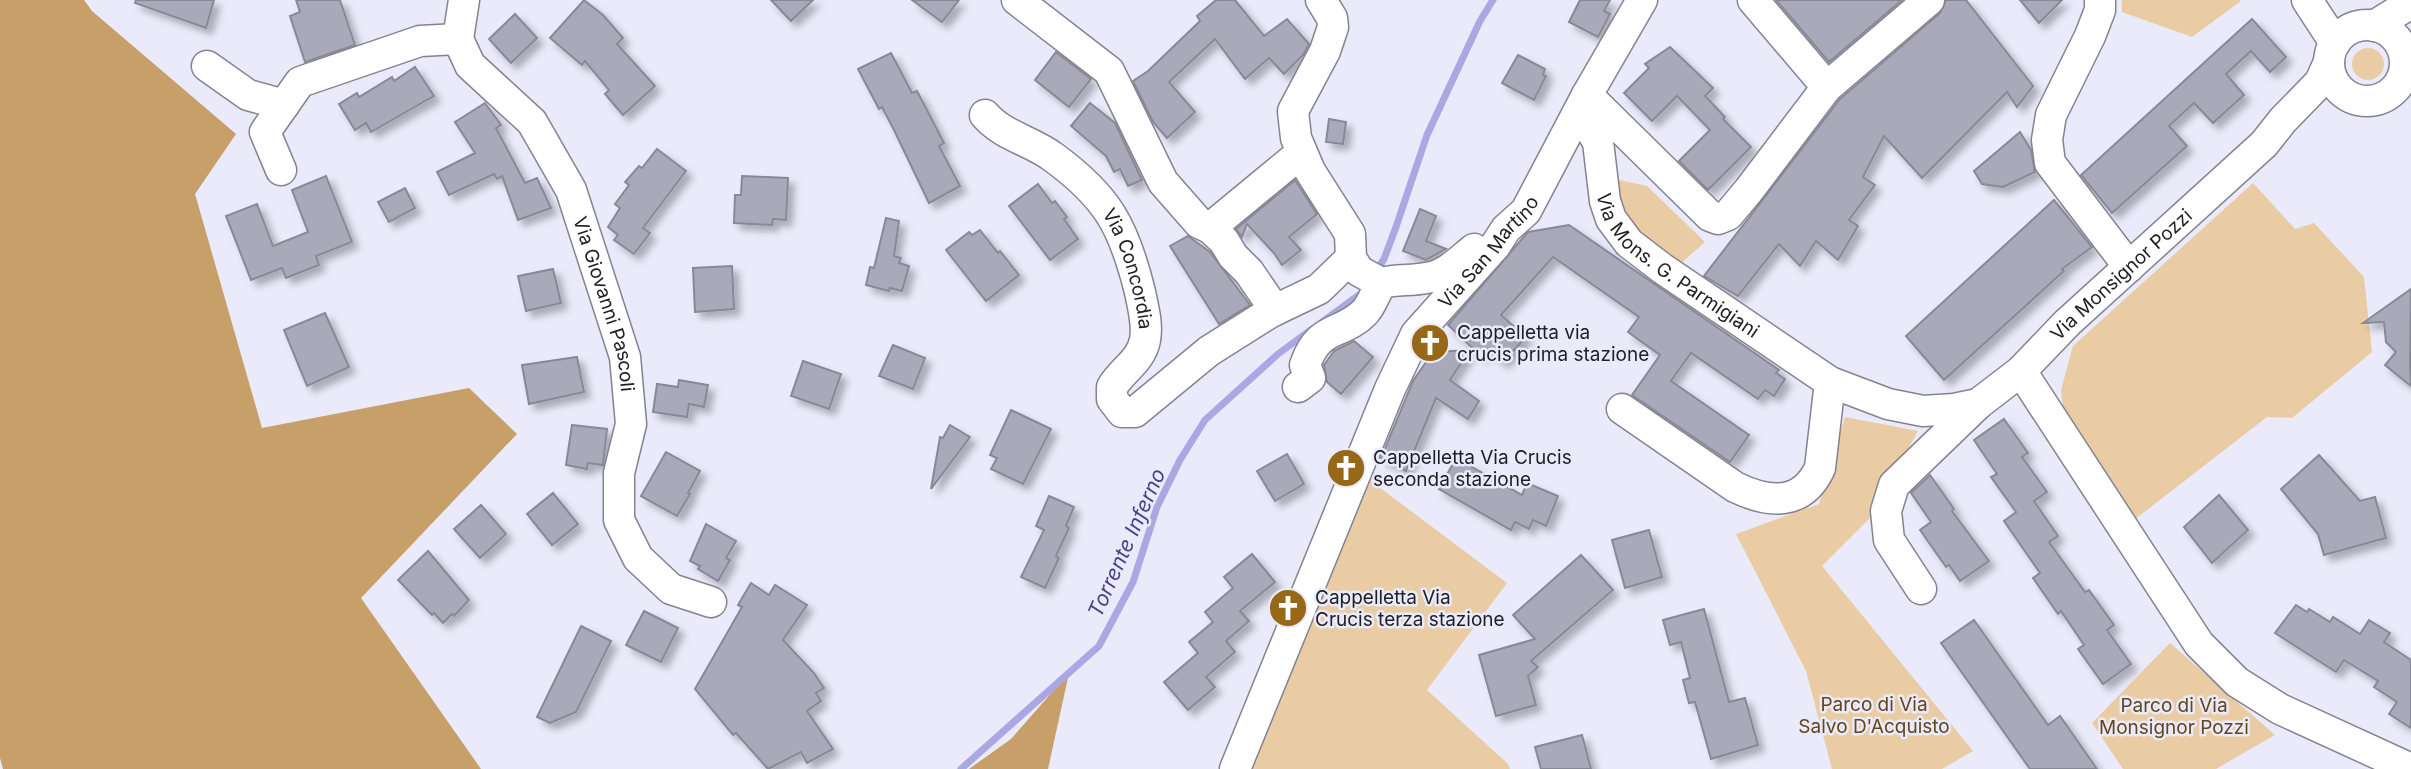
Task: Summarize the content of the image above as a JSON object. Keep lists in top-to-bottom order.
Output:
{
  "streets": {
    "street": [
      "Via San Martino",
      "Via Mons. G. Parmigiani",
      "Via Concordia",
      "Via Monsignor Pozzi",
      "Via Giovanni Pascoli"
    ]
  },
  "crossings": [
    ["Via San Martino", "Via Mons. G. Parmigiani"],
    ["Via Mons. G. Parmigiani", "Via Monsignor Pozzi"]
  ],
  "water": ["Torrente Inferno"],
  "parks": ["Parco di Via Salvo D'Acquisto", "Parco di Via Monsignor Pozzi"],
  "places": {
    "church": ["Cappelletta via crucis prima stazione", "Cappelletta Via Crucis seconda stazione", "Cappelletta Via Crucis terza stazione"]
  }
}
